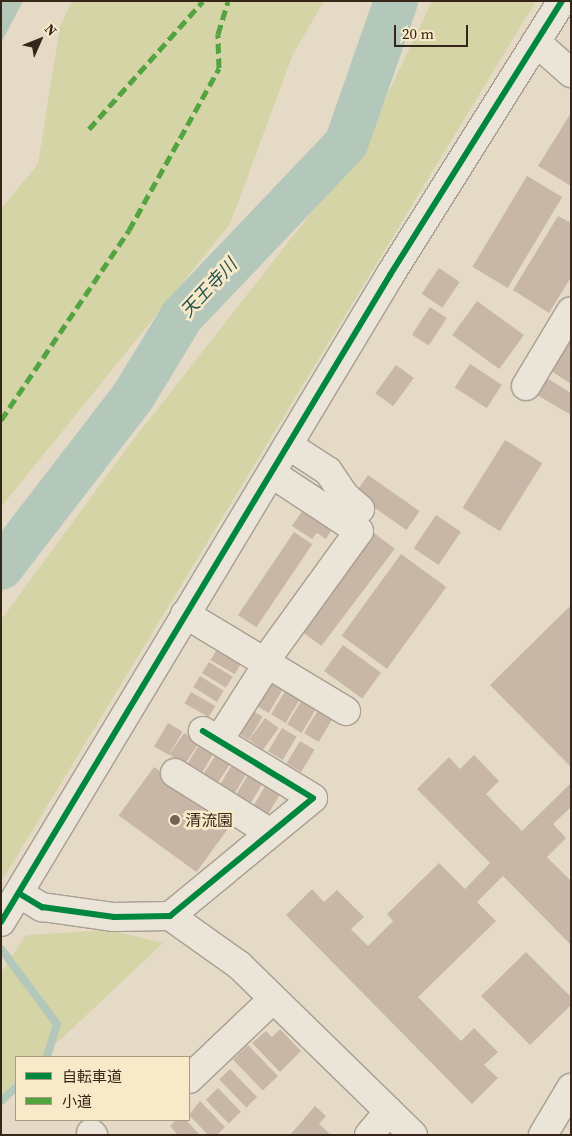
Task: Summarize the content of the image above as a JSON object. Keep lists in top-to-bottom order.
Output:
{
  "water": ["天王寺川"],
  "places": ["清流園"],
  "legend": ["自転車道", "小道"],
  "scale_bar": "20 m",
  "north": "top right"
}
